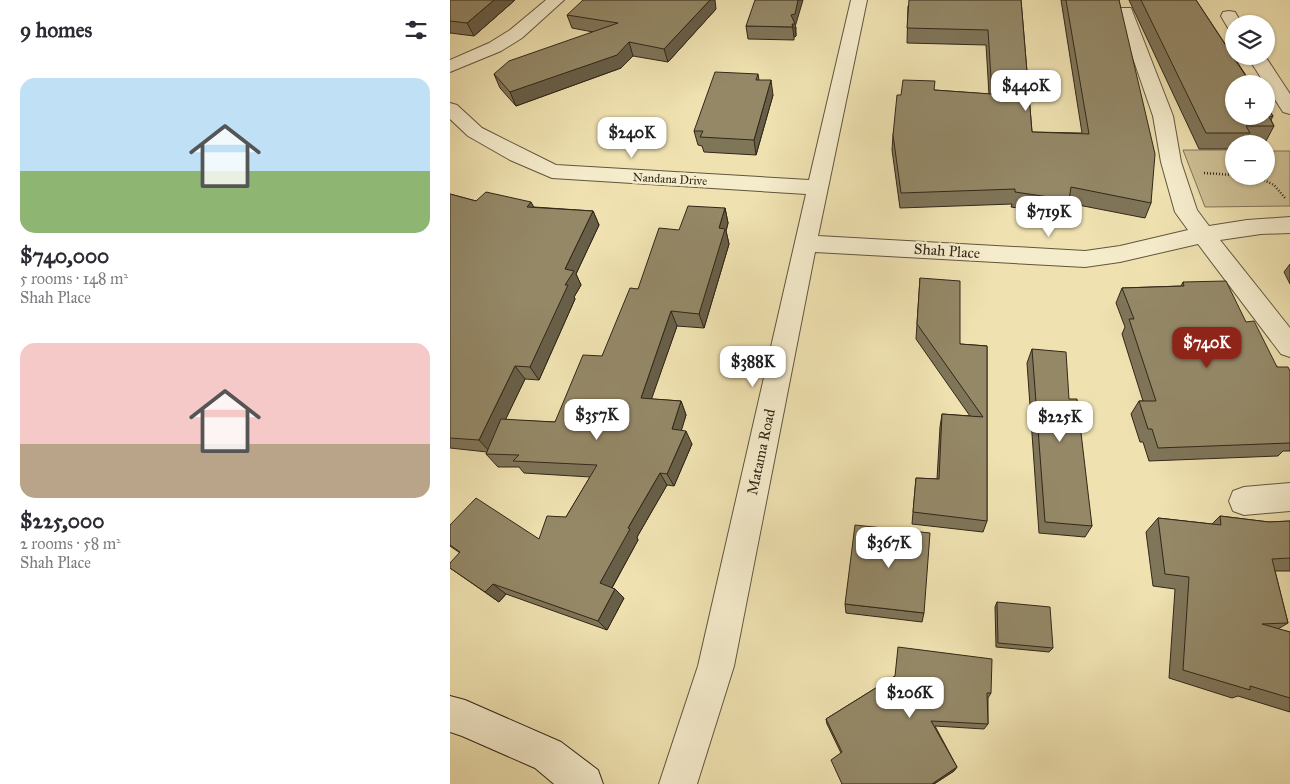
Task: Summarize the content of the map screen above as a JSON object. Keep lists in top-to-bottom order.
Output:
{
  "streets": {
    "street": ["Nandana Drive", "Shah Place", "Matama Road"]
  },
  "crossings": [
    ["Nandana Drive", "Matama Road"],
    ["Shah Place", "Matama Road"]
  ],
  "page": {
    "heading": "9 homes",
    "map_buttons": ["+", "−"],
    "list": [
      {
        "name": "$740,000",
        "note": "5 rooms · 148 m² · Shah Place"
      },
      {
        "name": "$225,000",
        "note": "2 rooms · 58 m² · Shah Place"
      }
    ],
    "price": [
      "$440K",
      "$240K",
      "$719K",
      "$740K",
      "$388K",
      "$357K",
      "$225K",
      "$367K",
      "$206K"
    ]
  }
}
